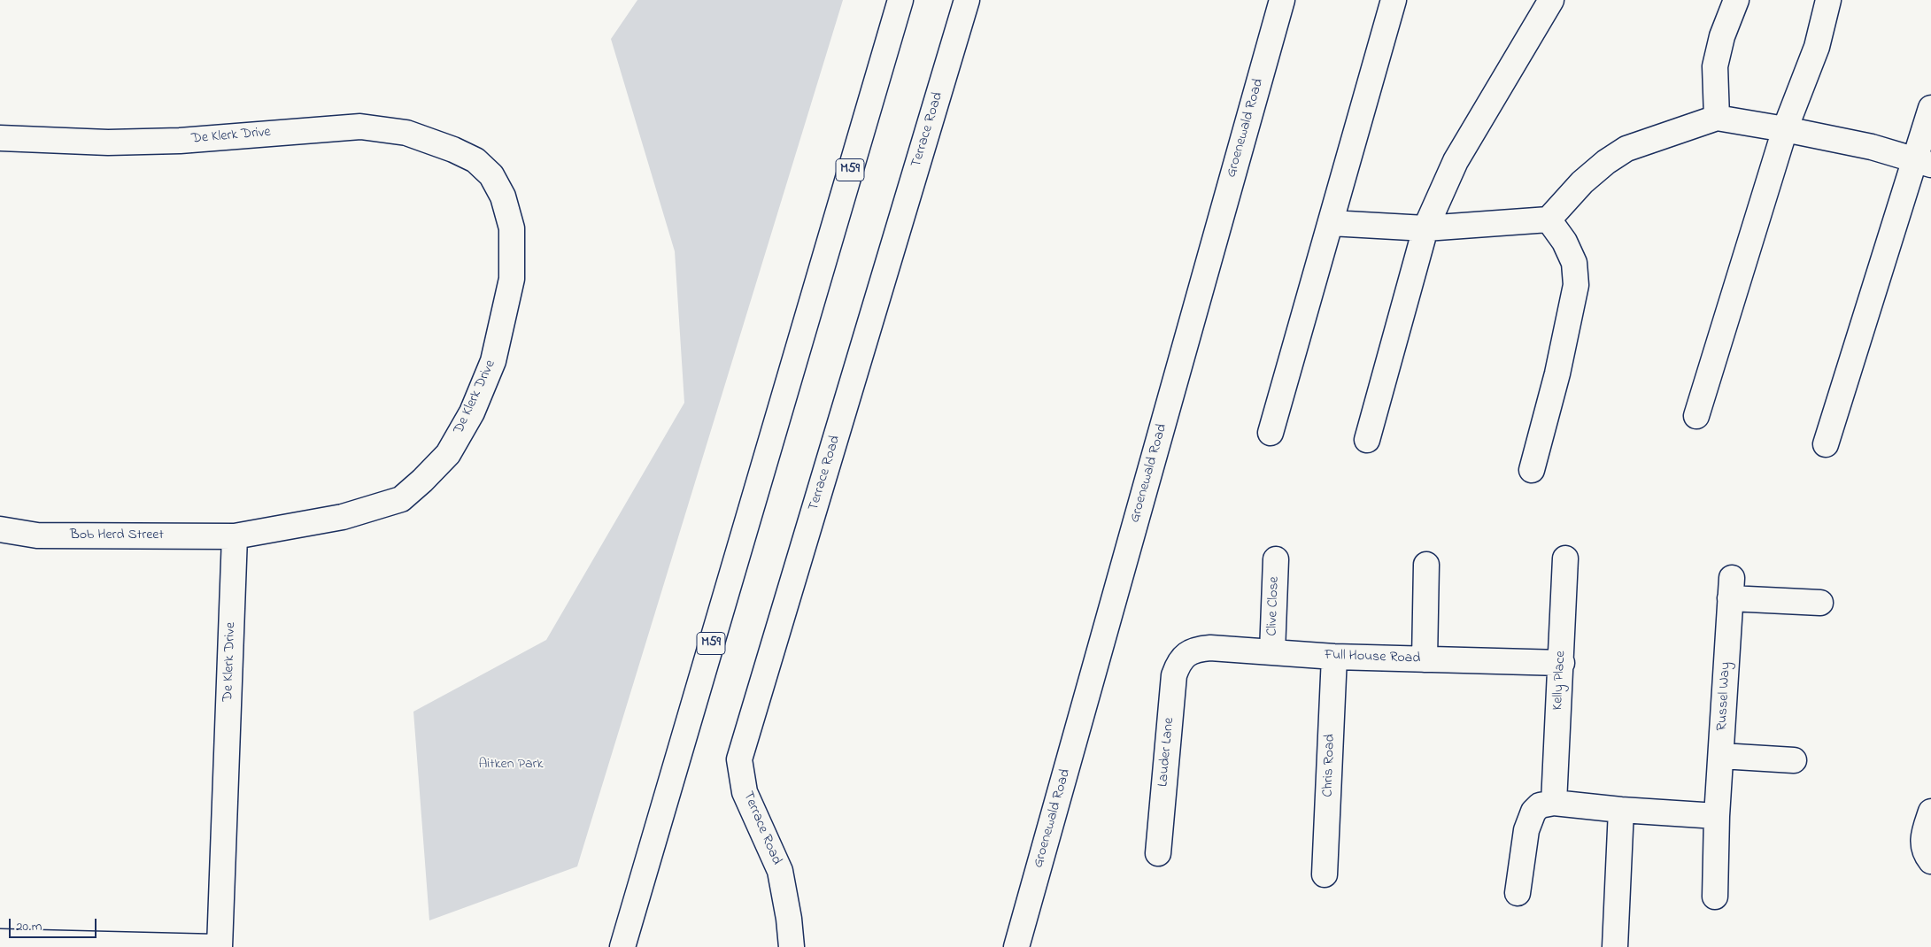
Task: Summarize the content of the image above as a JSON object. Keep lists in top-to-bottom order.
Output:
{
  "streets": {
    "street": [
      "Groenewald Road",
      "Terrace Road",
      "De Klerk Drive",
      "M59",
      "Bob Herd Street",
      "Clive Close",
      "Full House Road",
      "Kelly Place",
      "Russel Way",
      "Lauder Lane",
      "Chris Road"
    ]
  },
  "crossings": [
    ["De Klerk Drive", "Bob Herd Street"],
    ["Clive Close", "Full House Road"],
    ["Full House Road", "Kelly Place"],
    ["Full House Road", "Lauder Lane"],
    ["Full House Road", "Chris Road"]
  ],
  "parks": ["Aitken Park"],
  "scale_bar": "20 m"
}
